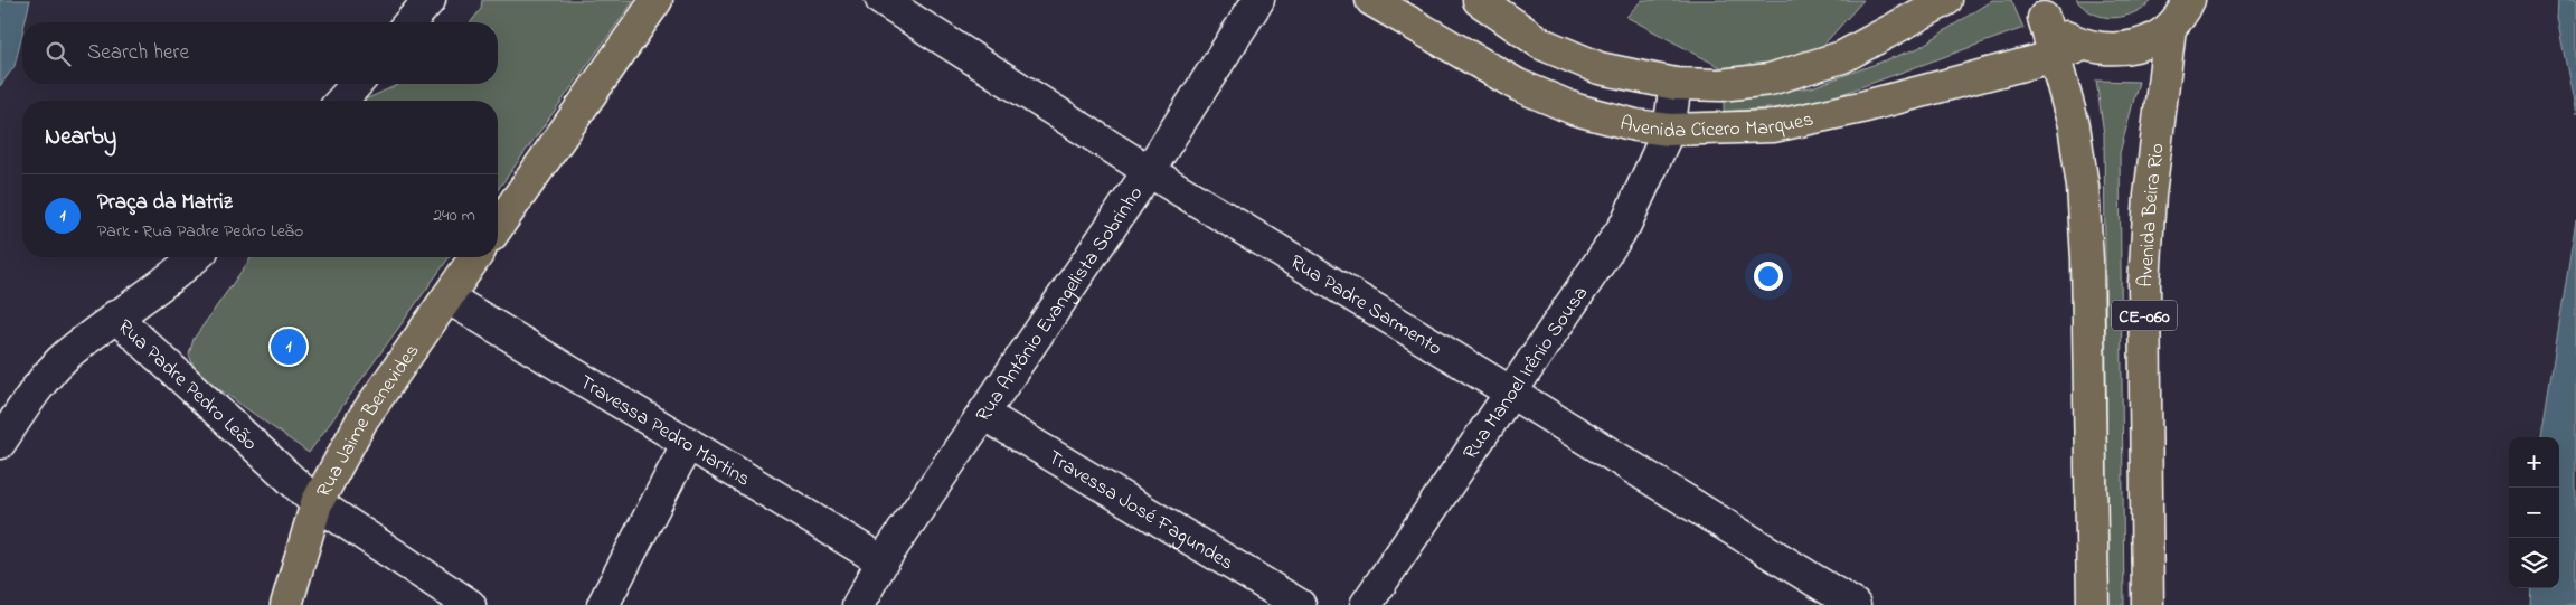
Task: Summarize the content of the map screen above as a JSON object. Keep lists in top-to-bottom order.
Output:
{
  "streets": {
    "main road": [
      "Avenida Cícero Marques",
      "Avenida Beira Rio",
      "CE-060",
      "Rua Jaime Benevides"
    ],
    "street": [
      "Rua Antônio Evangelista Sobrinho",
      "Rua Padre Sarmento",
      "Rua Manoel Irênio Sousa",
      "Rua Padre Pedro Leão",
      "Travessa Pedro Martins",
      "Travessa José Fagundes"
    ]
  },
  "crossings": [
    ["Avenida Cícero Marques", "CE-060"],
    ["Avenida Cícero Marques", "Rua Manoel Irênio Sousa"],
    ["Rua Antônio Evangelista Sobrinho", "Rua Padre Sarmento"],
    ["Rua Antônio Evangelista Sobrinho", "Travessa Pedro Martins"],
    ["Rua Antônio Evangelista Sobrinho", "Travessa José Fagundes"],
    ["Rua Padre Sarmento", "Rua Manoel Irênio Sousa"],
    ["Rua Padre Pedro Leão", "Rua Jaime Benevides"],
    ["Rua Jaime Benevides", "Travessa Pedro Martins"]
  ],
  "page": {
    "search": "Search here",
    "heading": "Nearby",
    "list": [
      {
        "mark": "1",
        "name": "Praça da Matriz",
        "note": "Park · Rua Padre Pedro Leão",
        "value": "240 m"
      }
    ],
    "pins": "1",
    "map_buttons": ["+", "−"]
  }
}
